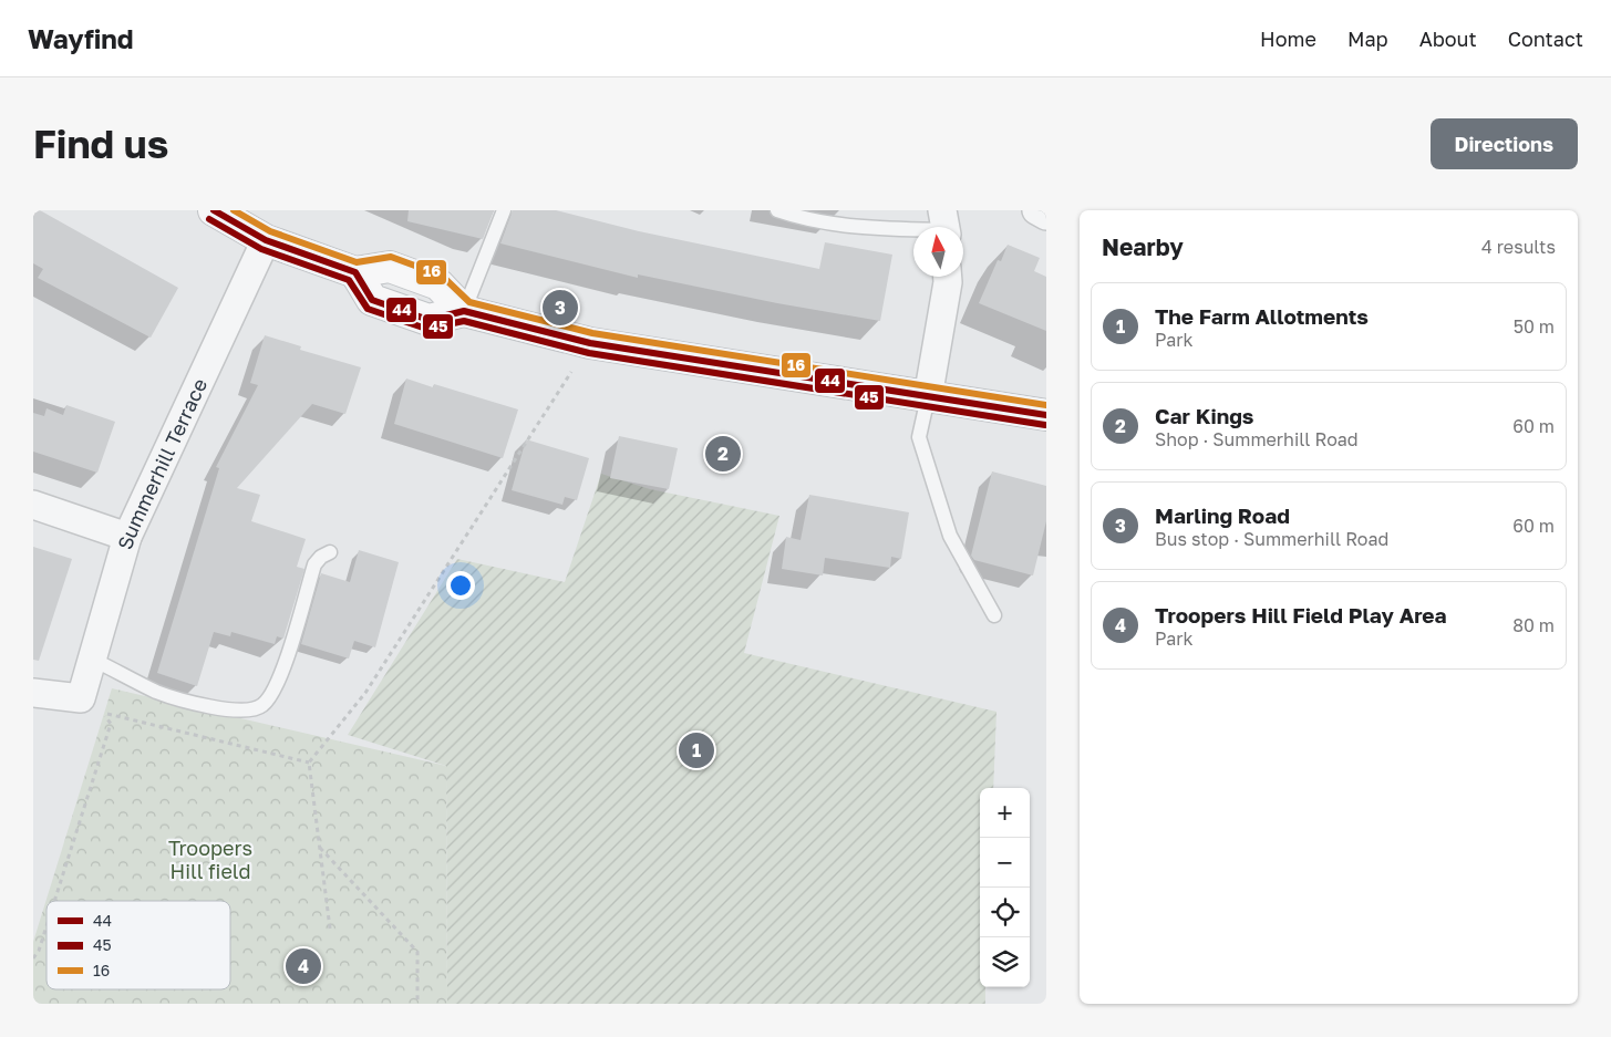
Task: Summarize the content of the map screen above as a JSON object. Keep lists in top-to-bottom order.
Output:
{
  "streets": {
    "street": ["Summerhill Terrace"]
  },
  "parks": ["Troopers Hill field"],
  "lines": ["transit line 44", "transit line 16", "transit line 45"],
  "legend": ["44", "45", "16"],
  "north": "top",
  "page": {
    "header": "Wayfind",
    "nav": [
      "Home",
      "Map",
      "About",
      "Contact"
    ],
    "buttons": "Directions",
    "title": "Find us",
    "heading": ["Nearby", "4 results"],
    "list": [
      {
        "mark": "1",
        "name": "The Farm Allotments",
        "note": "Park",
        "value": "50 m"
      },
      {
        "mark": "2",
        "name": "Car Kings",
        "note": "Shop · Summerhill Road",
        "value": "60 m"
      },
      {
        "mark": "3",
        "name": "Marling Road",
        "note": "Bus stop · Summerhill Road",
        "value": "60 m"
      },
      {
        "mark": "4",
        "name": "Troopers Hill Field Play Area",
        "note": "Park",
        "value": "80 m"
      }
    ],
    "pins": [
      "3",
      "2",
      "1",
      "4"
    ],
    "map_buttons": ["+", "−"]
  }
}
